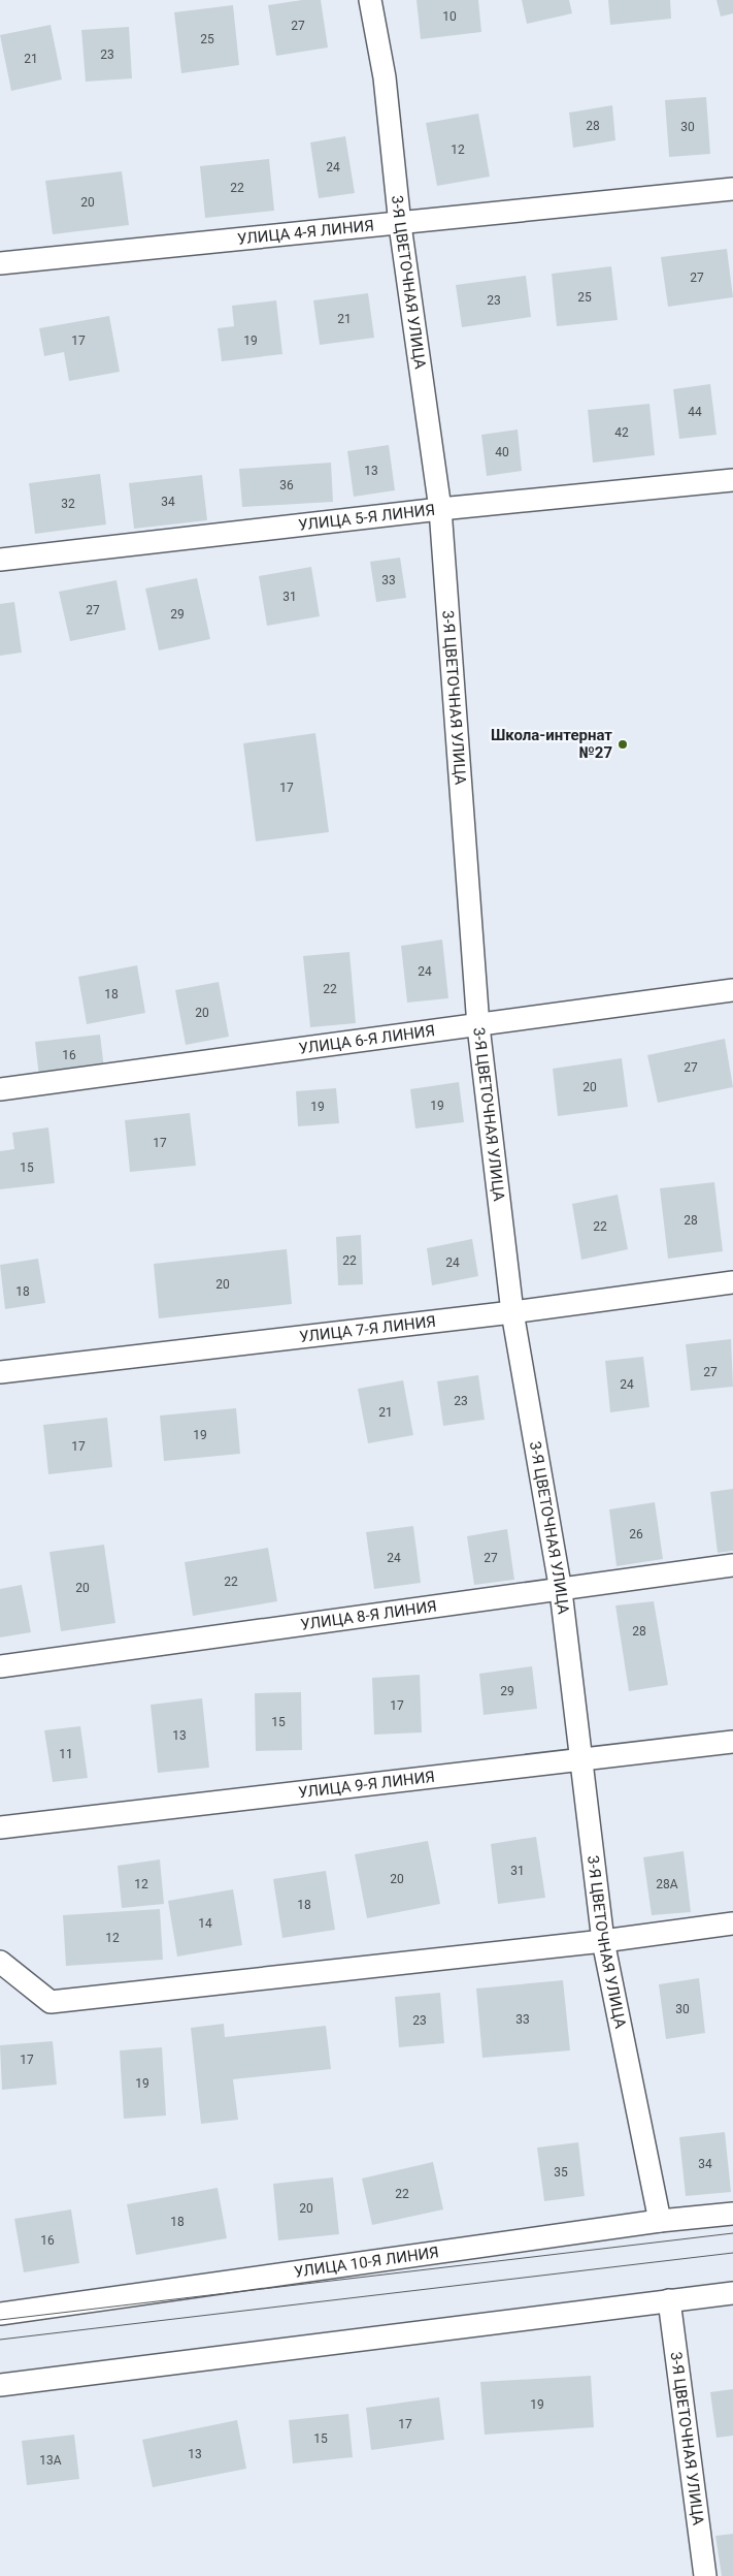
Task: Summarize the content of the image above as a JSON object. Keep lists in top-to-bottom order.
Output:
{
  "streets": {
    "lane": [
      "УЛИЦА 4-Я ЛИНИЯ",
      "3-Я ЦВЕТОЧНАЯ УЛИЦА",
      "УЛИЦА 5-Я ЛИНИЯ",
      "УЛИЦА 6-Я ЛИНИЯ",
      "УЛИЦА 7-Я ЛИНИЯ",
      "УЛИЦА 8-Я ЛИНИЯ",
      "УЛИЦА 9-Я ЛИНИЯ",
      "УЛИЦА 10-Я ЛИНИЯ"
    ]
  },
  "crossings": [
    ["УЛИЦА 4-Я ЛИНИЯ", "3-Я ЦВЕТОЧНАЯ УЛИЦА"],
    ["3-Я ЦВЕТОЧНАЯ УЛИЦА", "УЛИЦА 5-Я ЛИНИЯ"],
    ["3-Я ЦВЕТОЧНАЯ УЛИЦА", "УЛИЦА 6-Я ЛИНИЯ"],
    ["3-Я ЦВЕТОЧНАЯ УЛИЦА", "УЛИЦА 7-Я ЛИНИЯ"],
    ["3-Я ЦВЕТОЧНАЯ УЛИЦА", "УЛИЦА 8-Я ЛИНИЯ"],
    ["3-Я ЦВЕТОЧНАЯ УЛИЦА", "УЛИЦА 9-Я ЛИНИЯ"],
    ["3-Я ЦВЕТОЧНАЯ УЛИЦА", "УЛИЦА 10-Я ЛИНИЯ"]
  ],
  "places": ["Школа-интернат №27"],
  "house_numbers": [
    "10",
    "27",
    "25",
    "23",
    "21",
    "28",
    "30",
    "12",
    "24",
    "22",
    "20",
    "27",
    "25",
    "23",
    "21",
    "17",
    "19",
    "44",
    "42",
    "40",
    "13",
    "36",
    "34",
    "32",
    "33",
    "31",
    "27",
    "29",
    "17",
    "24",
    "22",
    "18",
    "20",
    "16",
    "27",
    "20",
    "19",
    "19",
    "17",
    "15",
    "28",
    "22",
    "22",
    "24",
    "20",
    "18",
    "27",
    "24",
    "23",
    "21",
    "19",
    "17",
    "26",
    "24",
    "27",
    "22",
    "20",
    "28",
    "29",
    "17",
    "15",
    "13",
    "11",
    "31",
    "20",
    "12",
    "28А",
    "18",
    "14",
    "12",
    "30",
    "33",
    "23",
    "17",
    "19",
    "34",
    "35",
    "22",
    "20",
    "18",
    "16",
    "19",
    "17",
    "15",
    "13",
    "13А"
  ]
}
